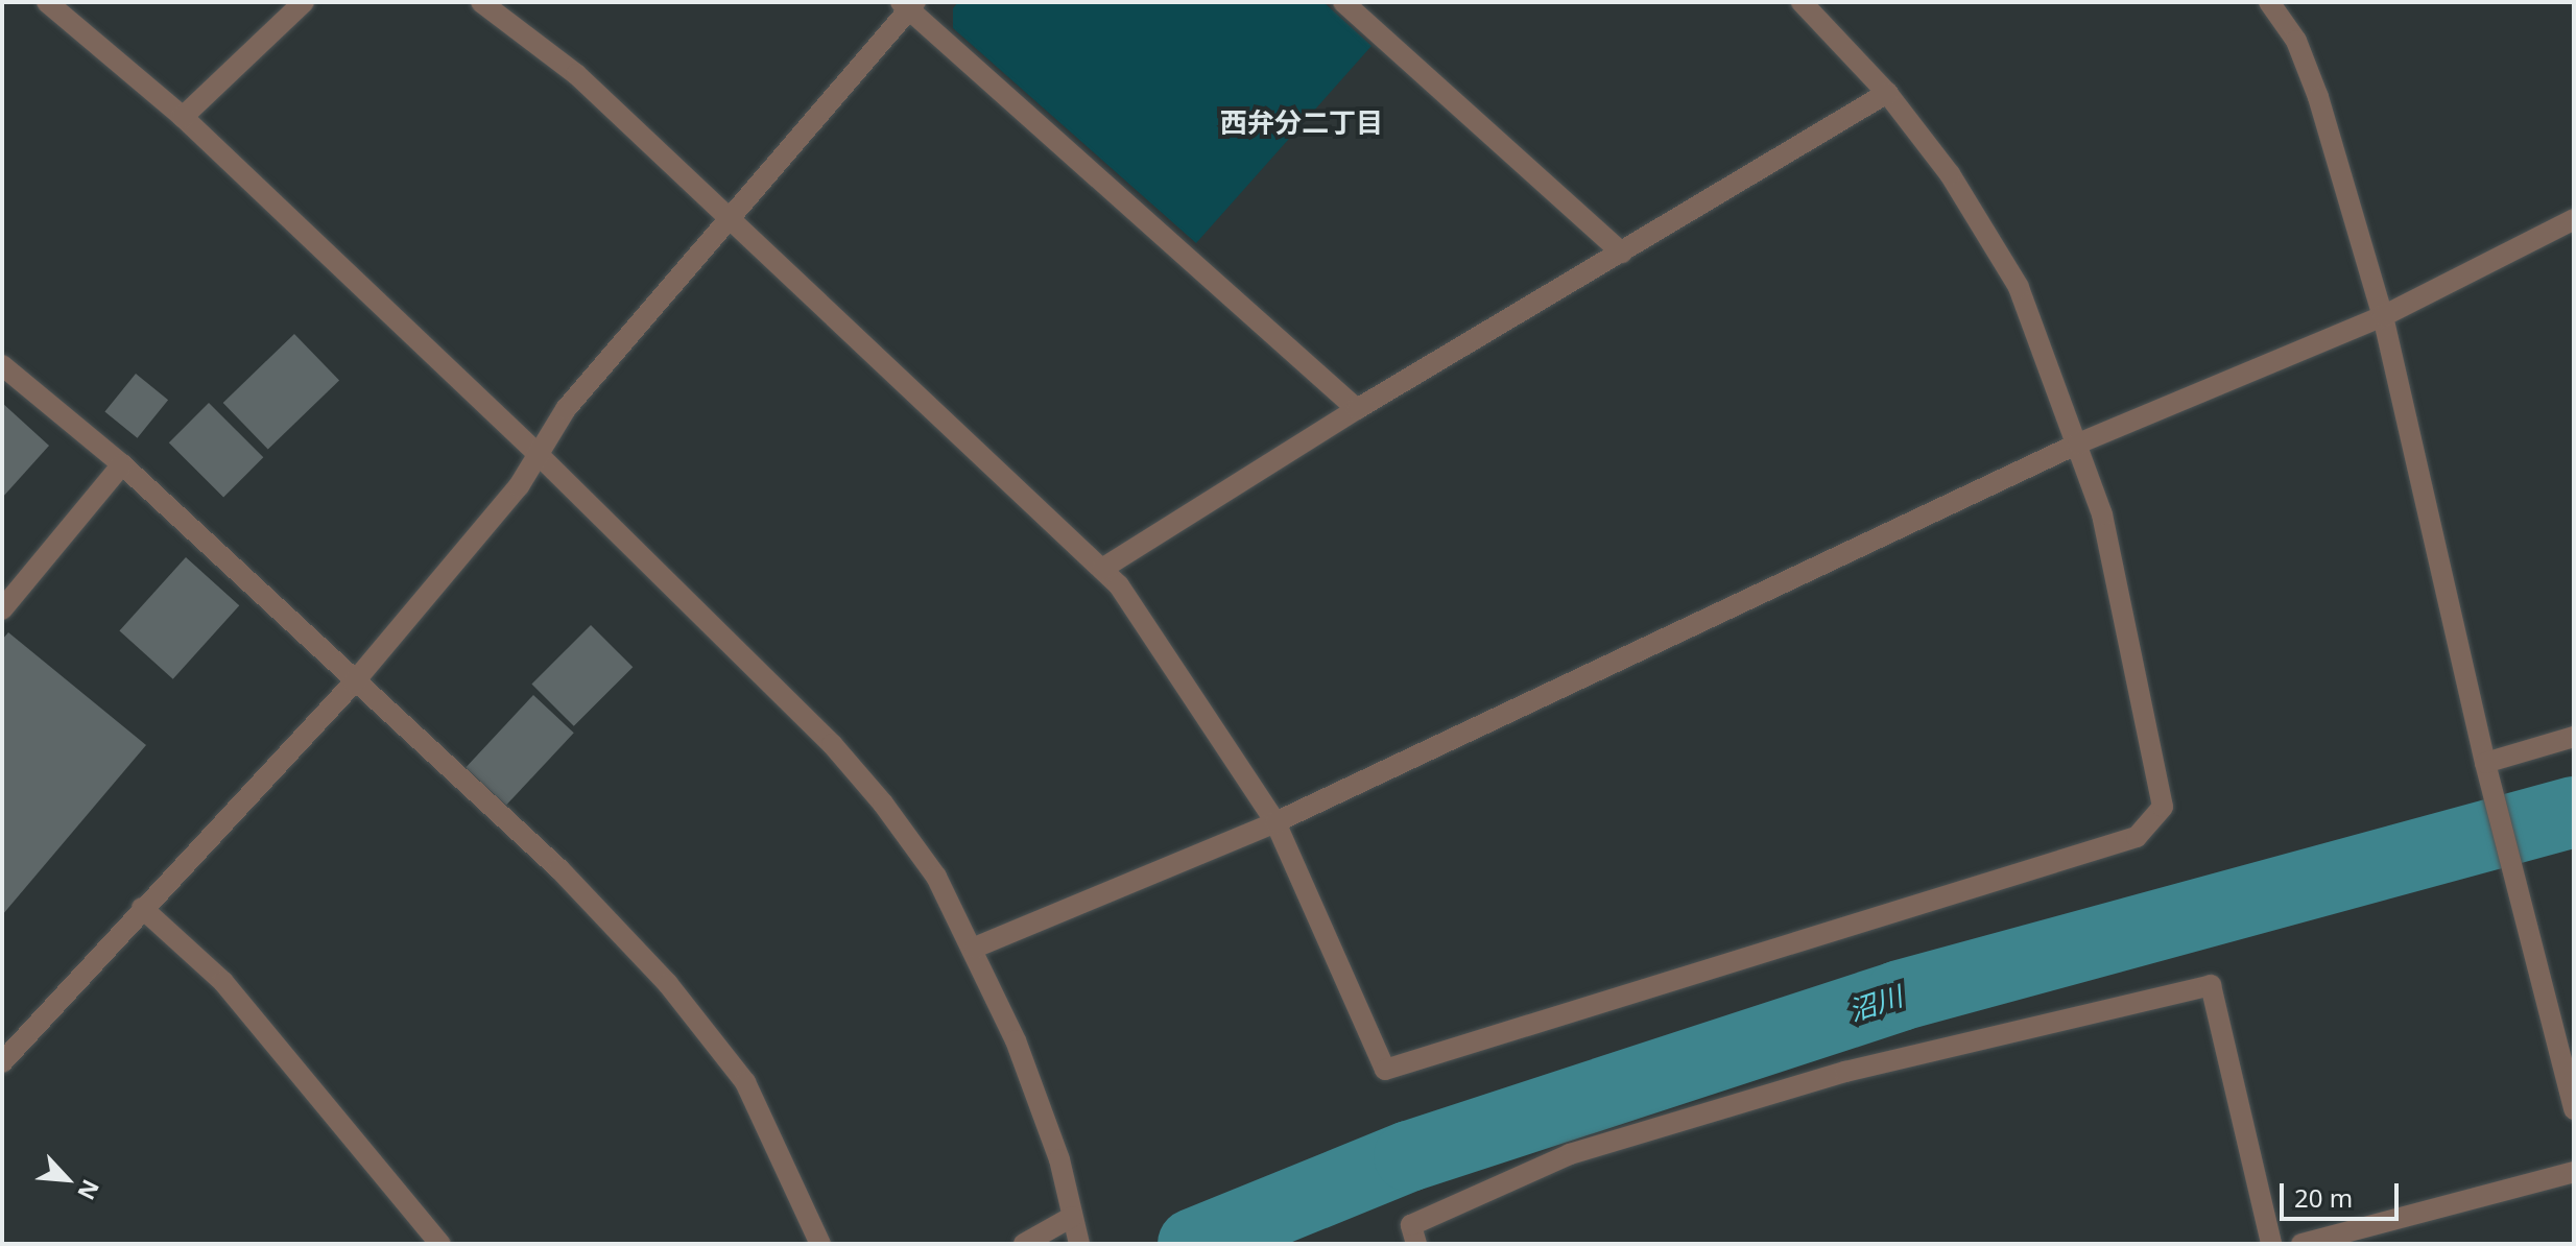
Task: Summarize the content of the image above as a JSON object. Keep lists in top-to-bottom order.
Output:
{
  "districts": ["西弁分二丁目"],
  "water": ["沼川"],
  "scale_bar": "20 m",
  "north": "bottom right"
}
